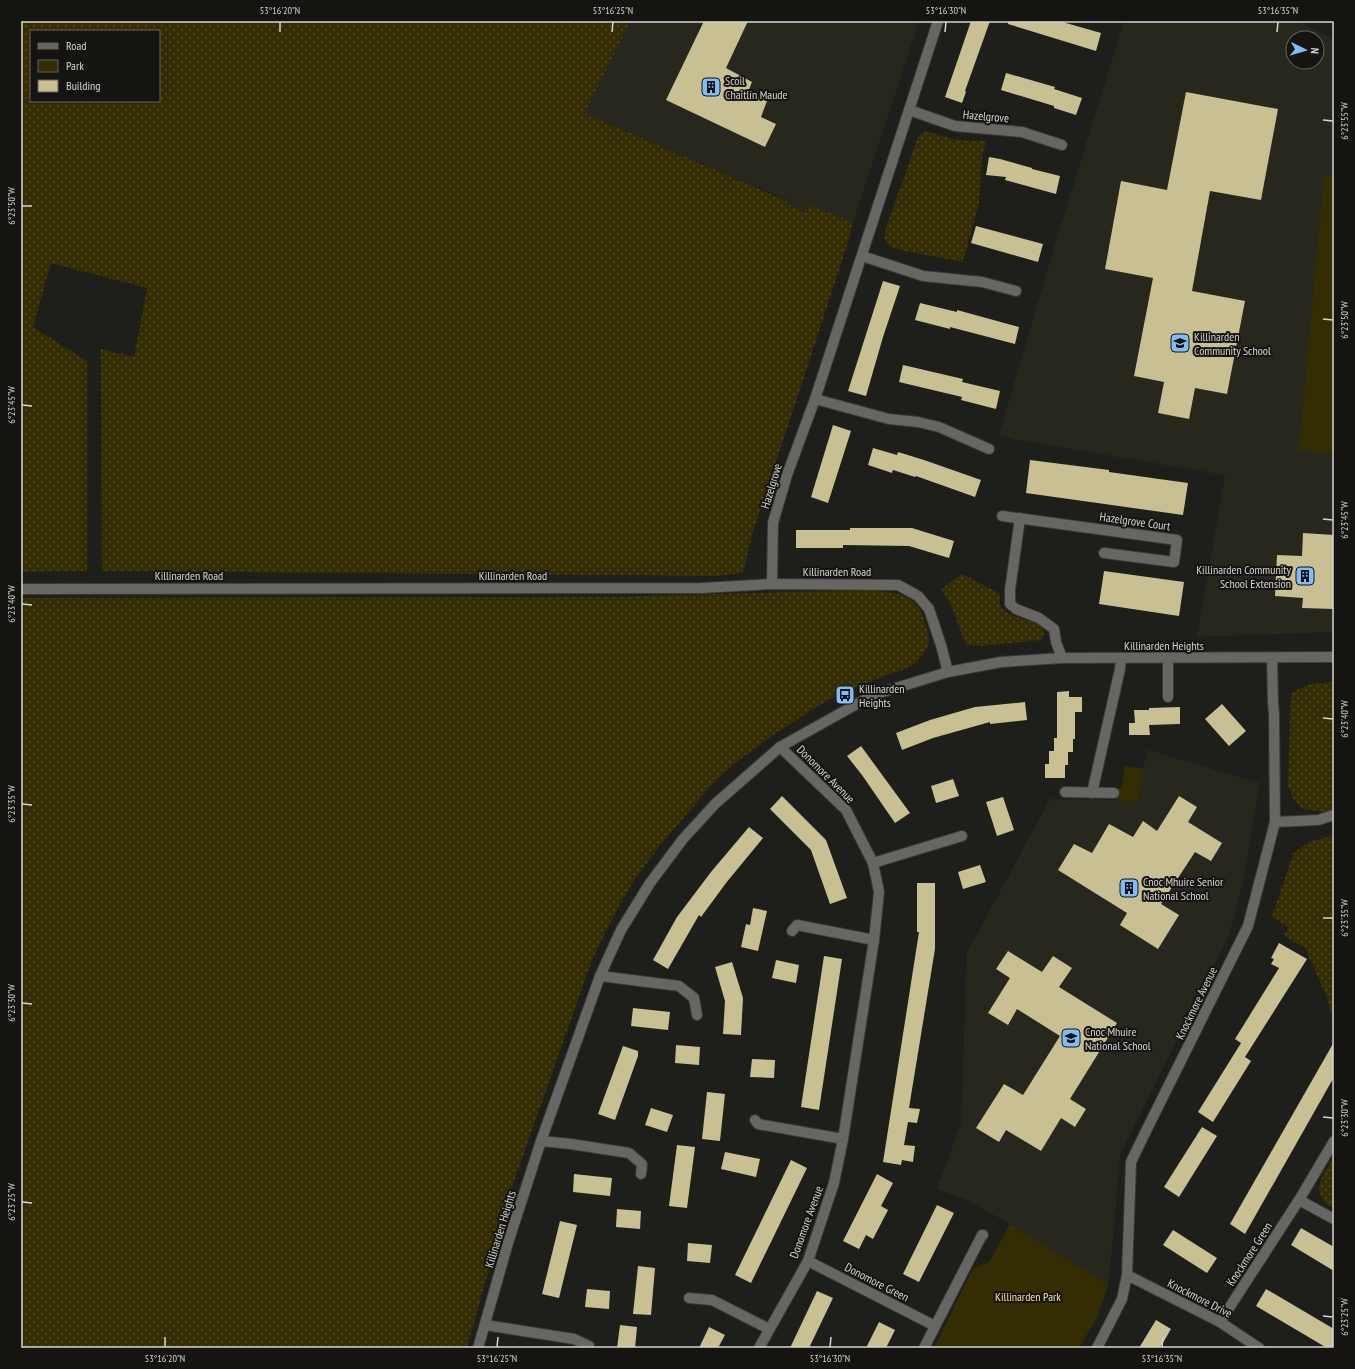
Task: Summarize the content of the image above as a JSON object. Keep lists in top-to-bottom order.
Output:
{
  "streets": {
    "street": [
      "Hazelgrove",
      "Hazelgrove Court",
      "Killinarden Road",
      "Killinarden Heights",
      "Donomore Avenue",
      "Knockmore Avenue",
      "Knockmore Green",
      "Donomore Green",
      "Knockmore Drive"
    ]
  },
  "crossings": [
    ["Hazelgrove", "Killinarden Road"],
    ["Killinarden Road", "Killinarden Heights"],
    ["Killinarden Heights", "Donomore Avenue"],
    ["Killinarden Heights", "Knockmore Avenue"],
    ["Donomore Avenue", "Donomore Green"],
    ["Knockmore Avenue", "Knockmore Drive"],
    ["Knockmore Green", "Knockmore Drive"]
  ],
  "parks": ["Killinarden Park"],
  "places": {
    "building": ["Scoil Chaitlín Maude", "Killinarden Community School Extension", "Cnoc Mhuire Senior National School"],
    "school or university": ["Killinarden Community School", "Cnoc Mhuire National School"],
    "bus stop": ["Killinarden Heights"]
  },
  "legend": ["Road", "Park", "Building"],
  "north": "right",
  "coordinates": [
    "53°16'20\"N",
    "53°16'25\"N",
    "53°16'30\"N",
    "53°16'35\"N",
    "6°23'55\"W",
    "6°23'50\"W",
    "6°23'45\"W",
    "6°23'40\"W",
    "6°23'35\"W",
    "6°23'30\"W",
    "6°23'25\"W"
  ]
}
